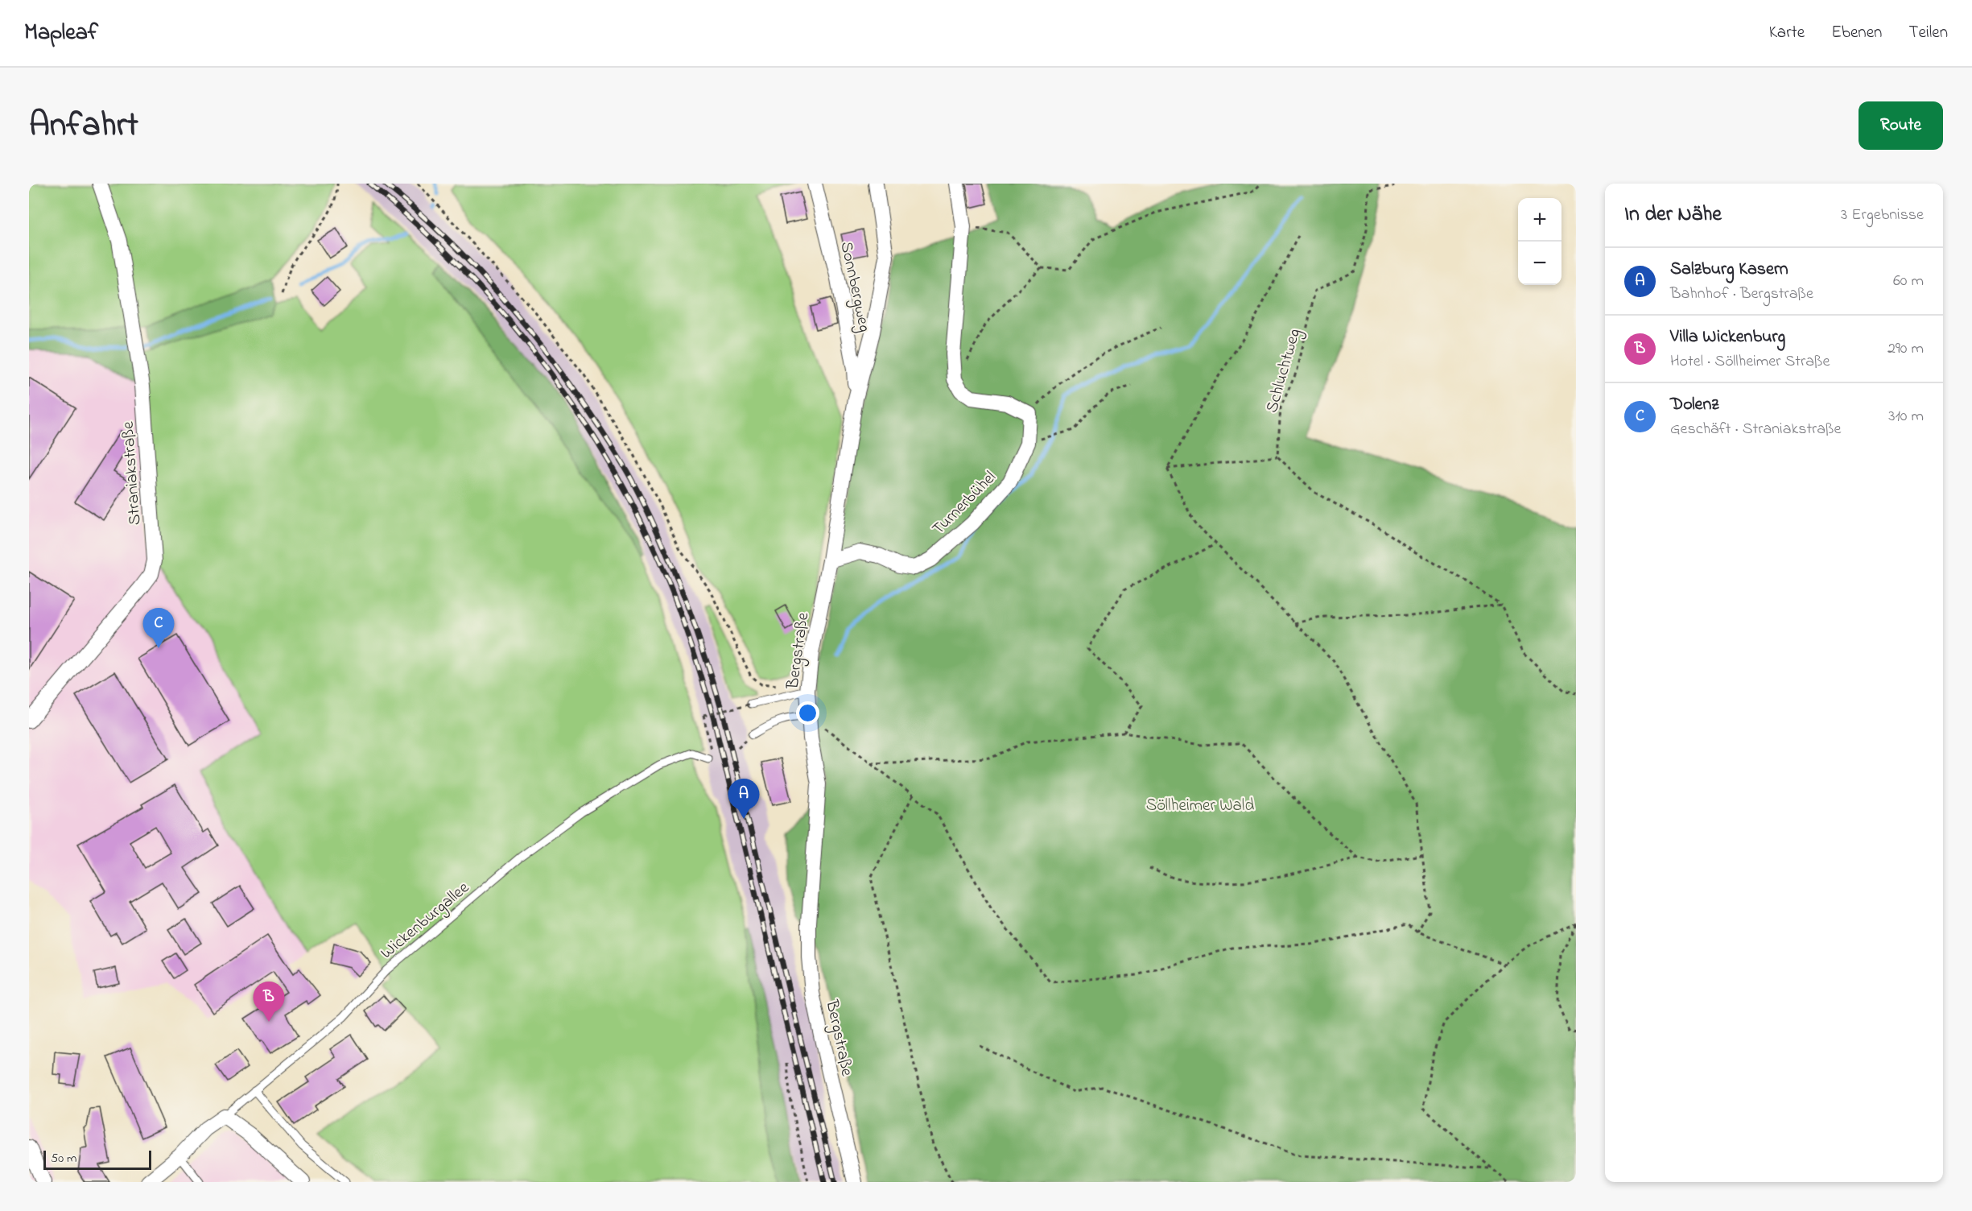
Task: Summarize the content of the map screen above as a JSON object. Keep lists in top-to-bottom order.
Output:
{
  "streets": {
    "street": [
      "Sonnbergweg",
      "Straniakstraße",
      "Turnerbühel",
      "Bergstraße"
    ],
    "lane": ["Wickenburgallee"],
    "path": ["Schluchtweg"]
  },
  "crossings": [
    ["Sonnbergweg", "Bergstraße"],
    ["Turnerbühel", "Bergstraße"]
  ],
  "parks": ["Söllheimer Wald"],
  "scale_bar": "50 m",
  "page": {
    "header": "Mapleaf",
    "nav": ["Karte", "Ebenen", "Teilen"],
    "title": "Anfahrt",
    "buttons": "Route",
    "heading": ["In der Nähe", "3 Ergebnisse"],
    "map_buttons": ["+", "−"],
    "list": [
      {
        "mark": "A",
        "name": "Salzburg Kasern",
        "note": "Bahnhof · Bergstraße",
        "value": "60 m"
      },
      {
        "mark": "B",
        "name": "Villa Wickenburg",
        "note": "Hotel · Söllheimer Straße",
        "value": "290 m"
      },
      {
        "mark": "C",
        "name": "Dolenz",
        "note": "Geschäft · Straniakstraße",
        "value": "310 m"
      }
    ],
    "pins": ["C", "A", "B"],
    "scale": "50 m"
  }
}
